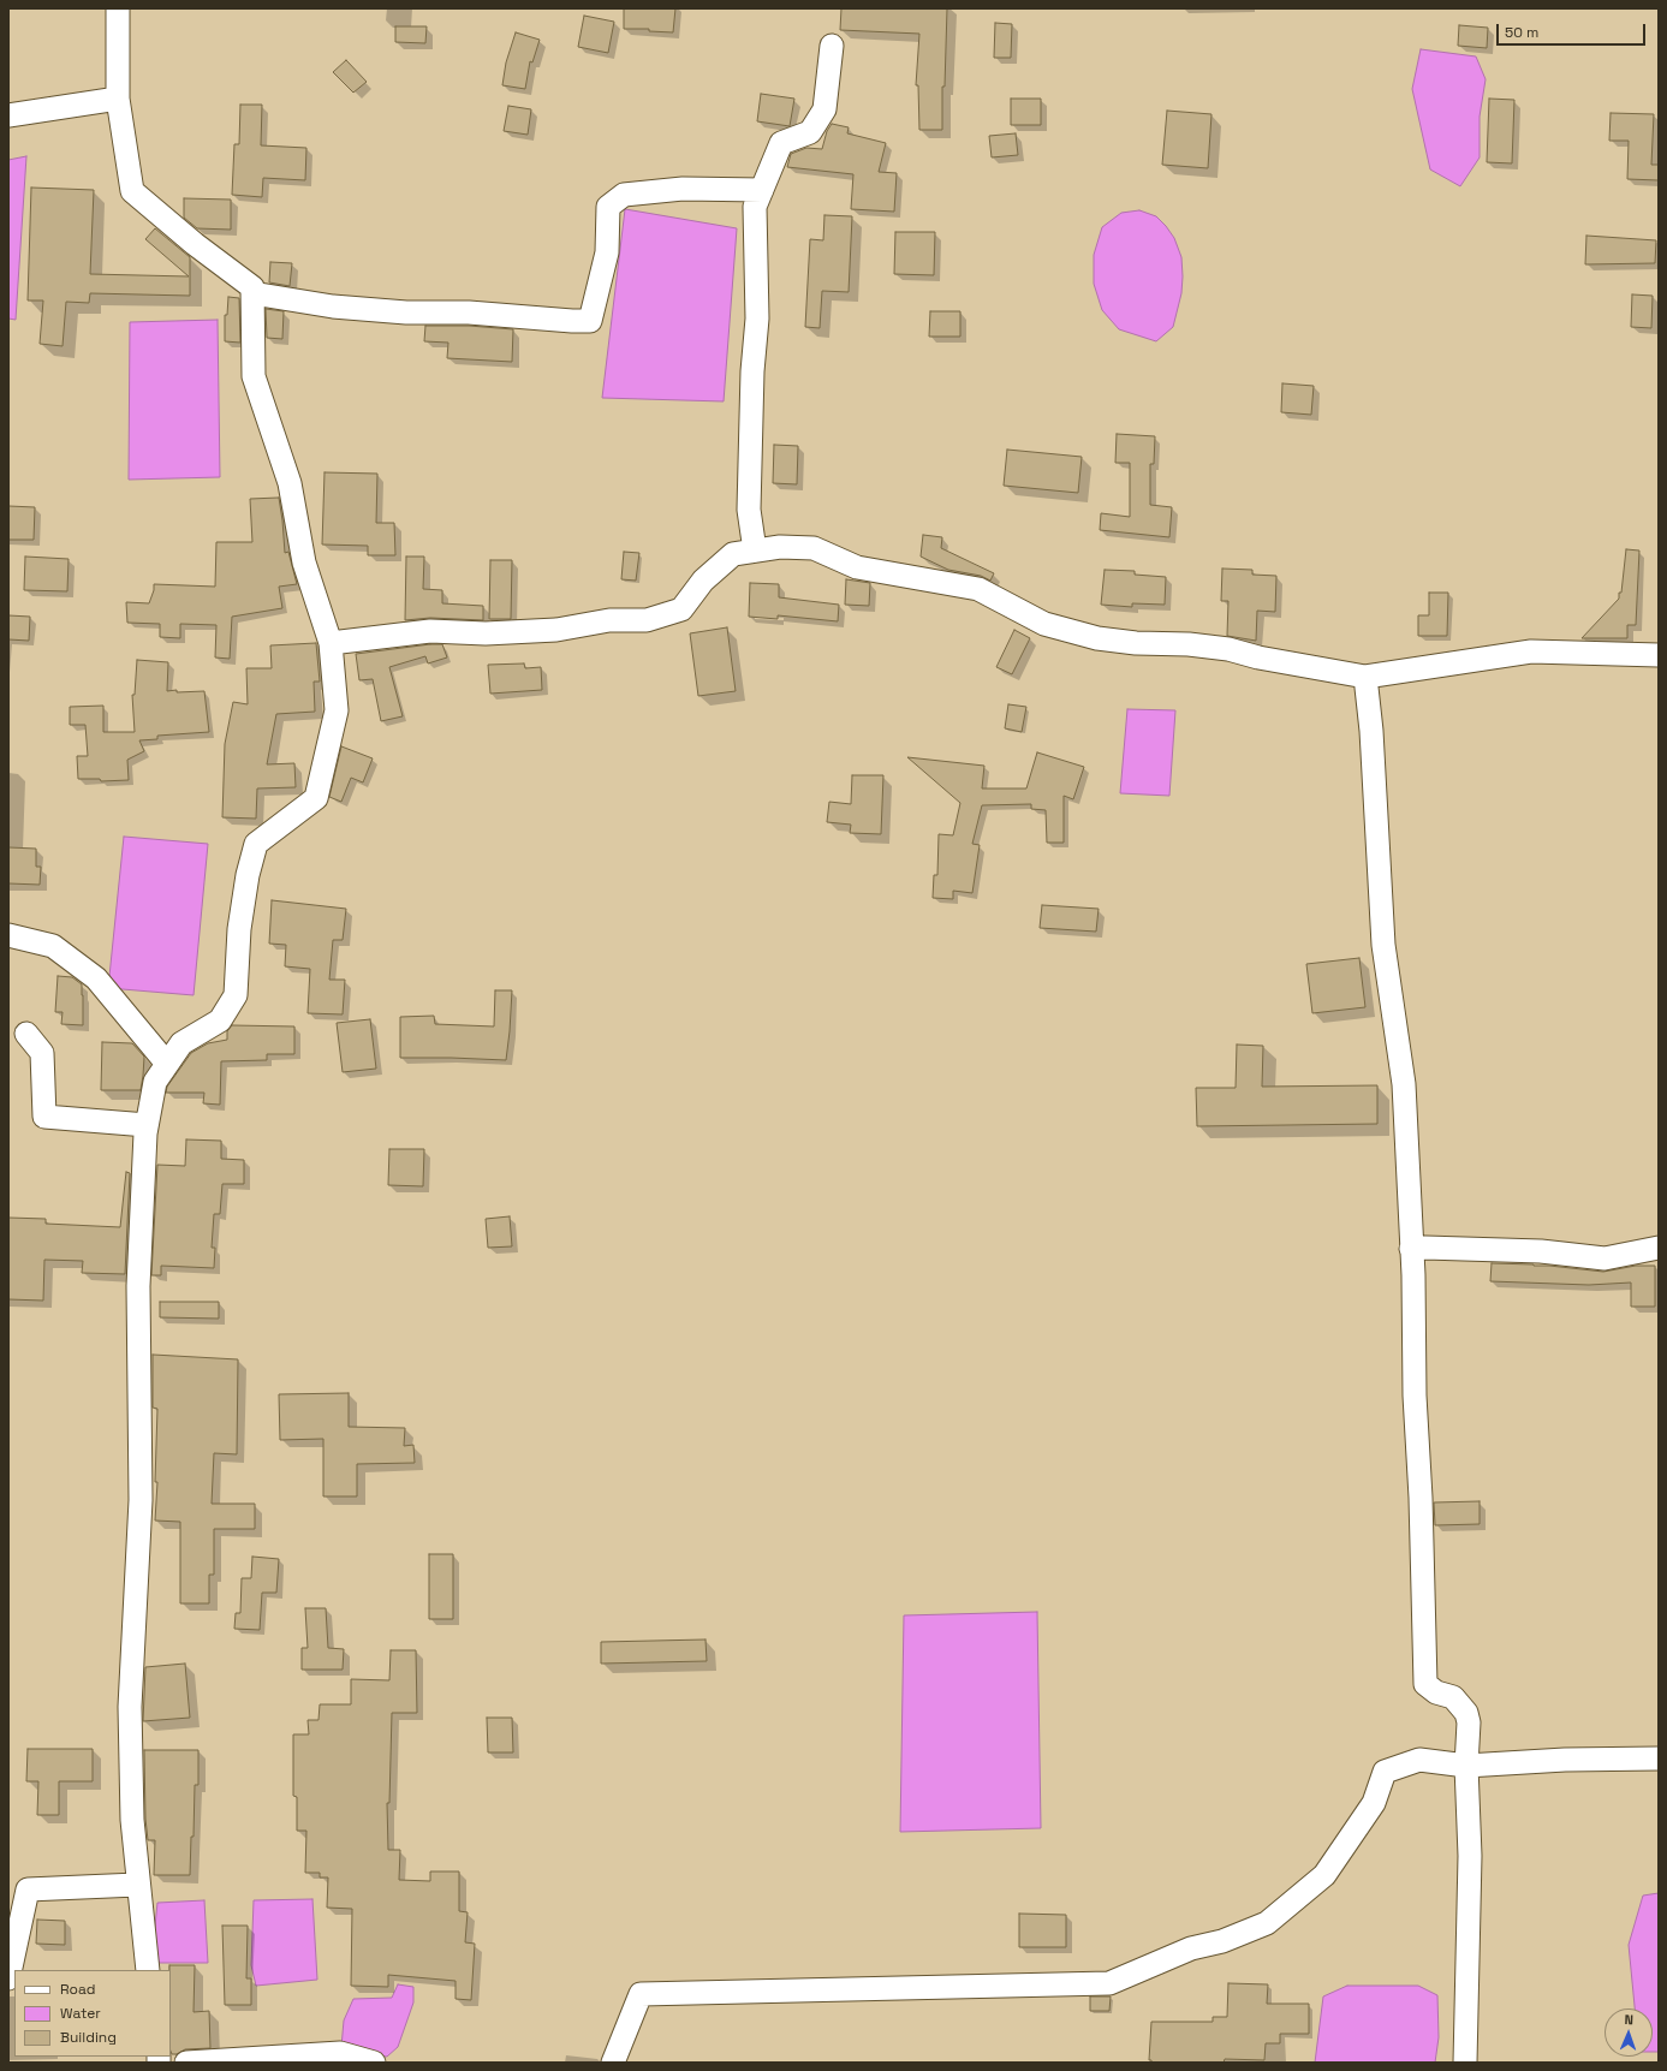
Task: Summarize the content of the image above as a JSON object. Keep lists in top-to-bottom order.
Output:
{
  "legend": ["Road", "Water", "Building"],
  "scale_bar": "50 m",
  "north": "top"
}
